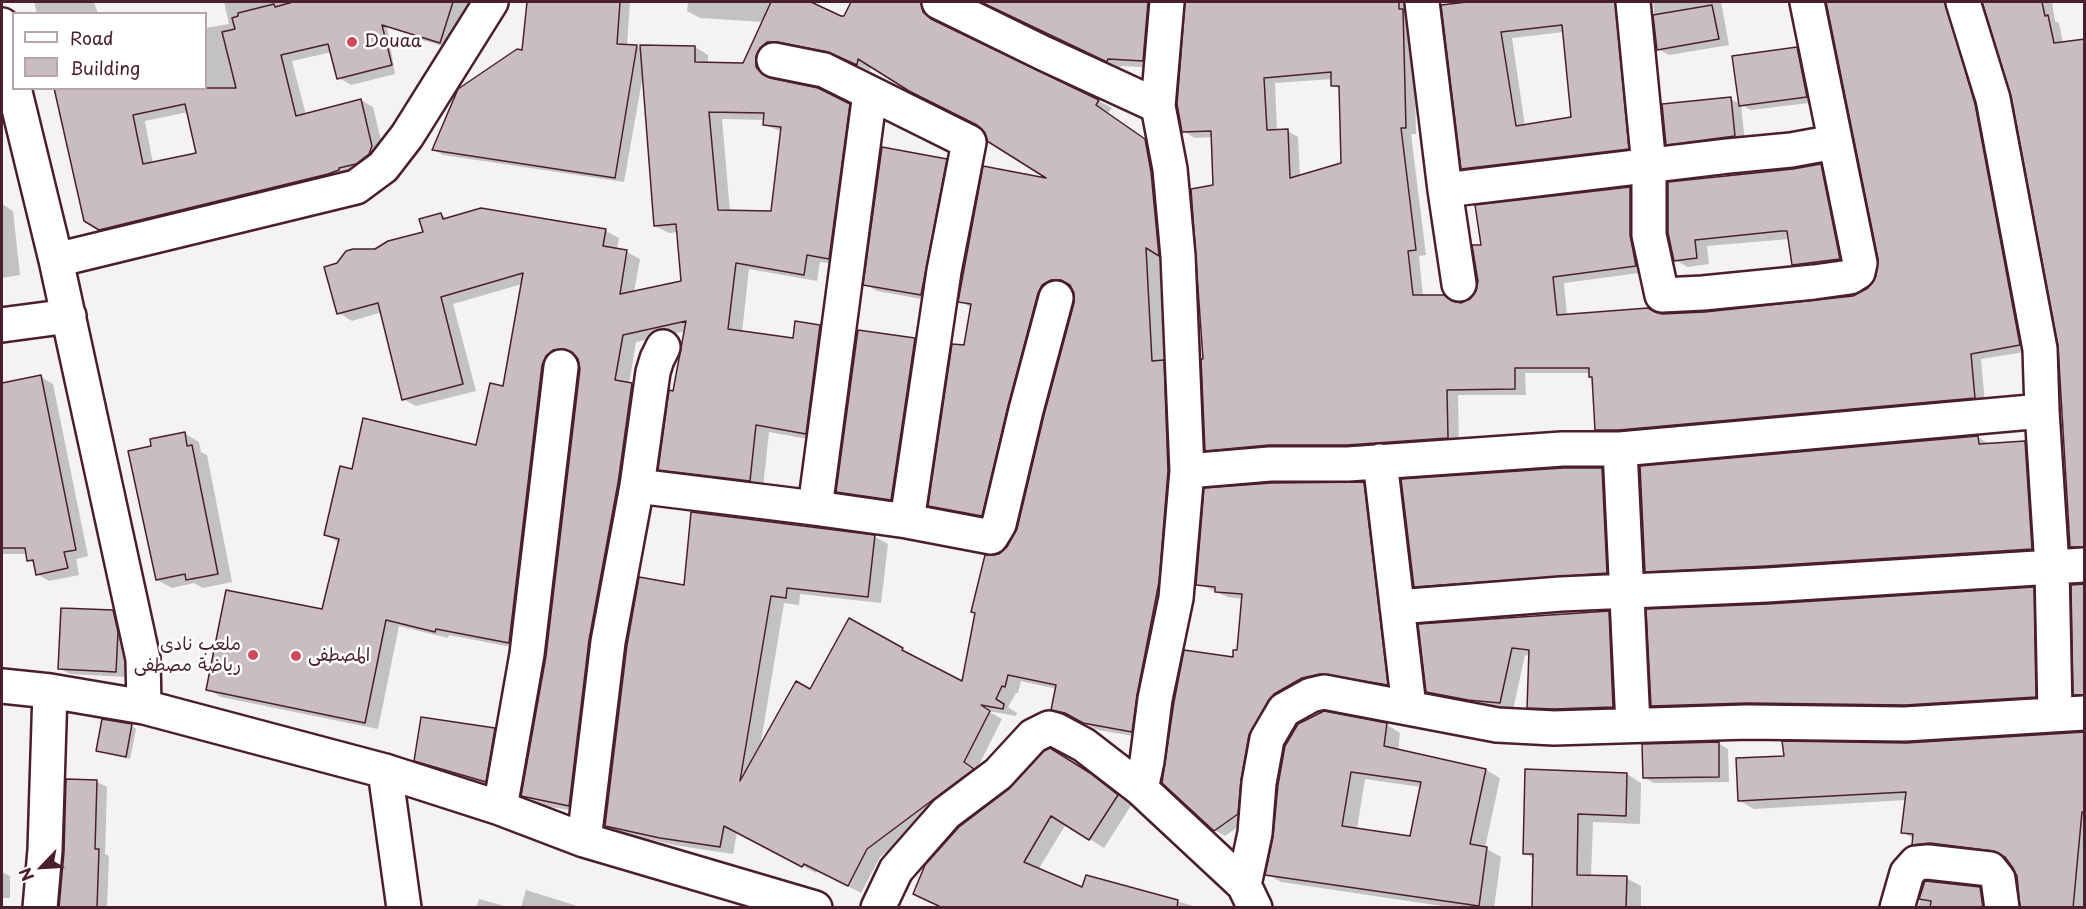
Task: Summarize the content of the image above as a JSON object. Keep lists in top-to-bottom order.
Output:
{
  "places": ["Douaa", "ملعب نادی ریاضة مصطفی", "المصطفى"],
  "legend": ["Road", "Building"],
  "north": "bottom left"
}
